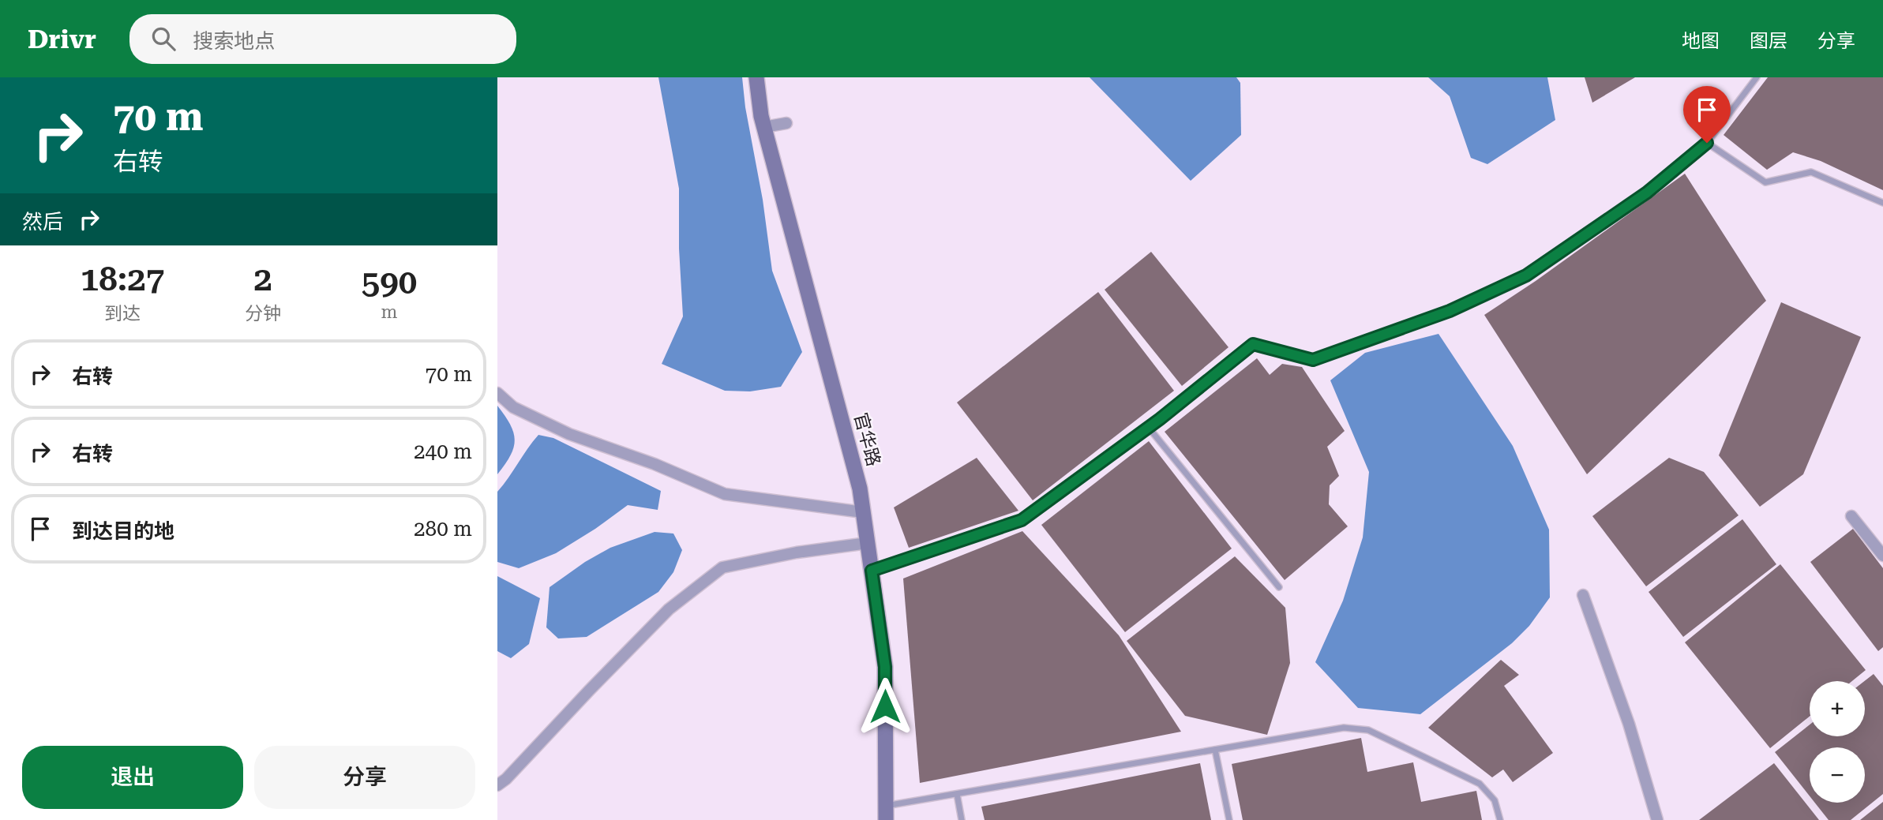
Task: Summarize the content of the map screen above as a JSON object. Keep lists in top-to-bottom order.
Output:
{
  "streets": {
    "main road": ["官华路"]
  },
  "page": {
    "header": "Drivr",
    "search": "搜索地点",
    "nav": ["地图", "图层", "分享"],
    "turn": ["70 m", "右转"],
    "then": "然后",
    "eta": [
      "18:27",
      "到达",
      "2",
      "分钟",
      "590",
      "m"
    ],
    "list": [
      {
        "name": "右转",
        "value": "70 m"
      },
      {
        "name": "右转",
        "value": "240 m"
      },
      {
        "name": "到达目的地",
        "value": "280 m"
      }
    ],
    "map_buttons": ["+", "−"],
    "buttons": ["退出", "分享"]
  }
}
